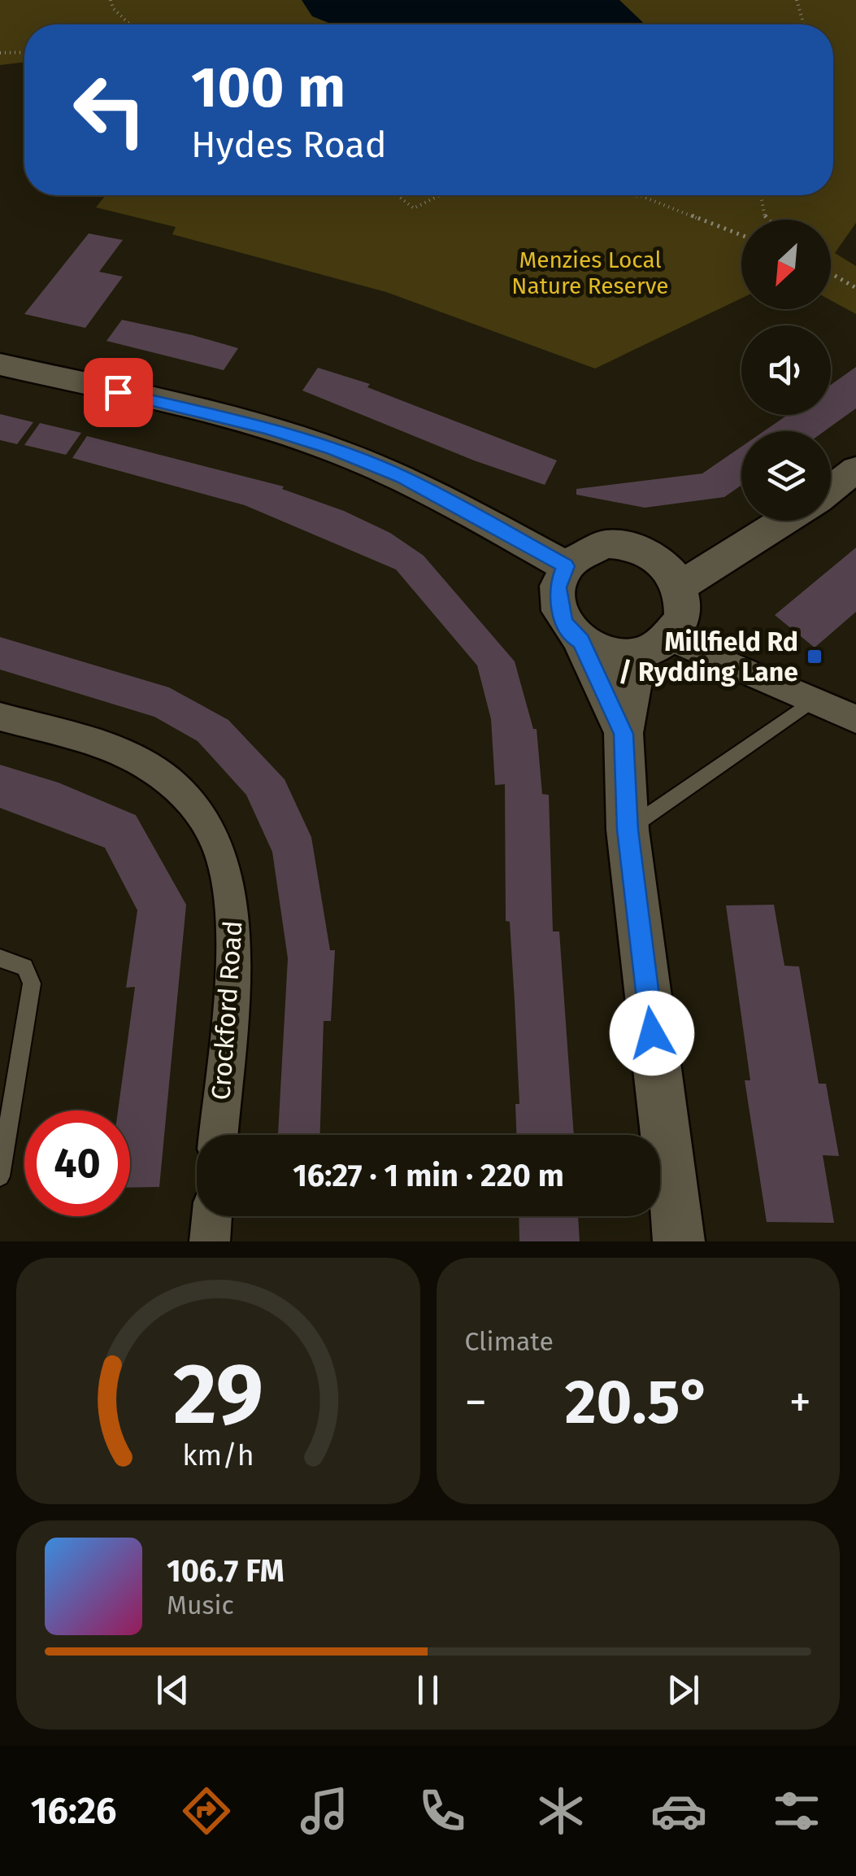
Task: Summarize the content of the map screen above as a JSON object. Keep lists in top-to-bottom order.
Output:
{
  "streets": {
    "street": ["Crockford Road"]
  },
  "parks": ["Menzies Local Nature Reserve"],
  "places": {
    "transit": ["Millfield Rd / Rydding Lane"]
  },
  "north": "bottom left",
  "page": {
    "turn": ["100 m", "Hydes Road"],
    "limit": "40",
    "trip": "16:27 · 1 min · 220 m",
    "tile": "Climate",
    "heat": ["−", "20.5°", "+"],
    "song": ["106.7 FM", "Music"],
    "tabs": "16:26",
    "gauge": ["29", "km/h"]
  }
}
